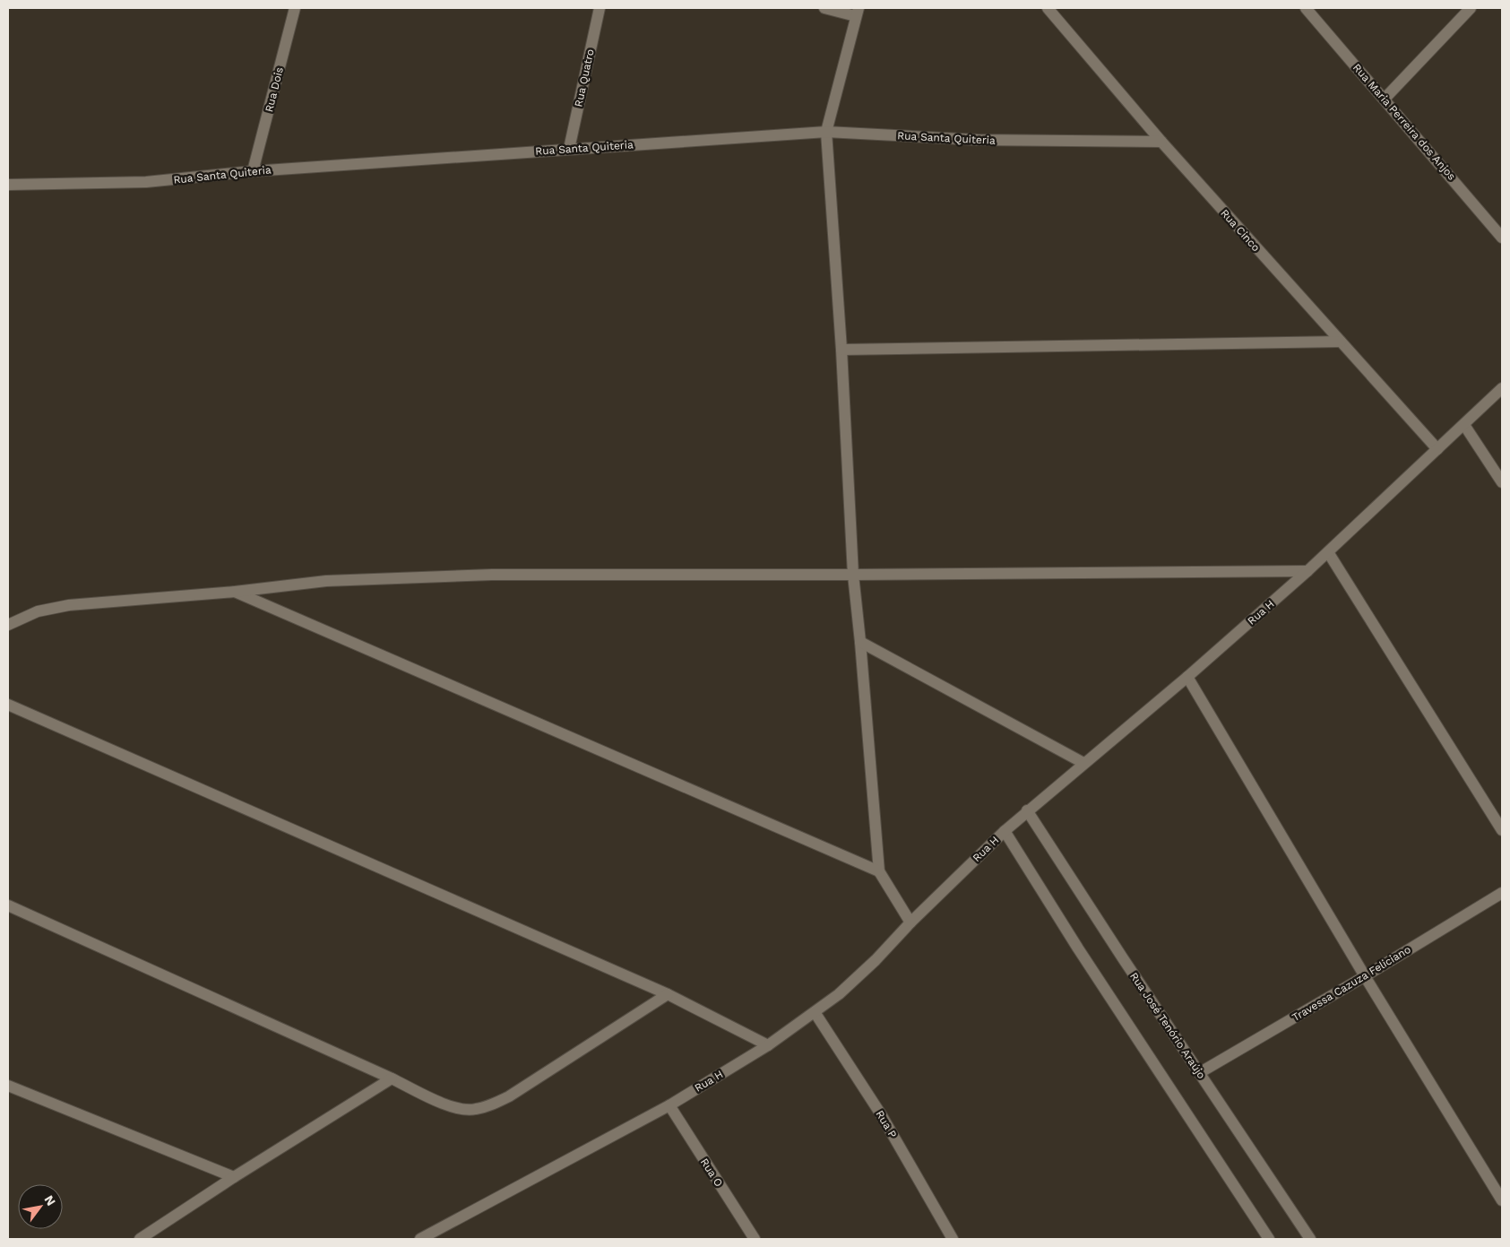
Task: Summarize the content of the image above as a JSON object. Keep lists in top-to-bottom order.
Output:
{
  "streets": {
    "street": [
      "Rua Quatro",
      "Rua Dois",
      "Rua Maria Perreira dos Anjos",
      "Rua Santa Quiteria",
      "Rua Cinco",
      "Rua H",
      "Travessa Cazuza Feliciano",
      "Rua José Tenório Araújo",
      "Rua P",
      "Rua O"
    ]
  },
  "crossings": [
    ["Rua Quatro", "Rua Santa Quiteria"],
    ["Rua Dois", "Rua Santa Quiteria"],
    ["Rua Santa Quiteria", "Rua Cinco"],
    ["Rua Cinco", "Rua H"],
    ["Rua H", "Rua José Tenório Araújo"],
    ["Rua H", "Rua P"],
    ["Rua H", "Rua O"],
    ["Travessa Cazuza Feliciano", "Rua José Tenório Araújo"]
  ],
  "north": "top right"
}
